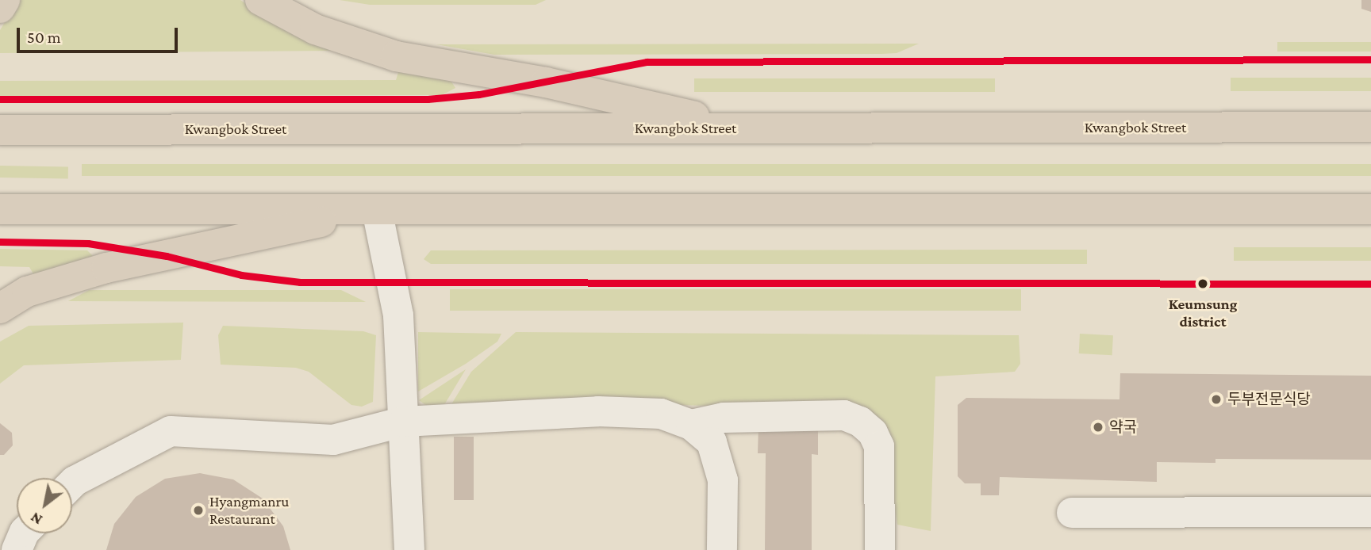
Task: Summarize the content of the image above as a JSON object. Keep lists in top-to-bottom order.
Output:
{
  "streets": {
    "highway": ["Kwangbok Street"]
  },
  "places": [
    "Keumsung district",
    "두부전문식당",
    "약국",
    "Hyangmanru Restaurant"
  ],
  "scale_bar": "50 m",
  "north": "bottom left"
}
